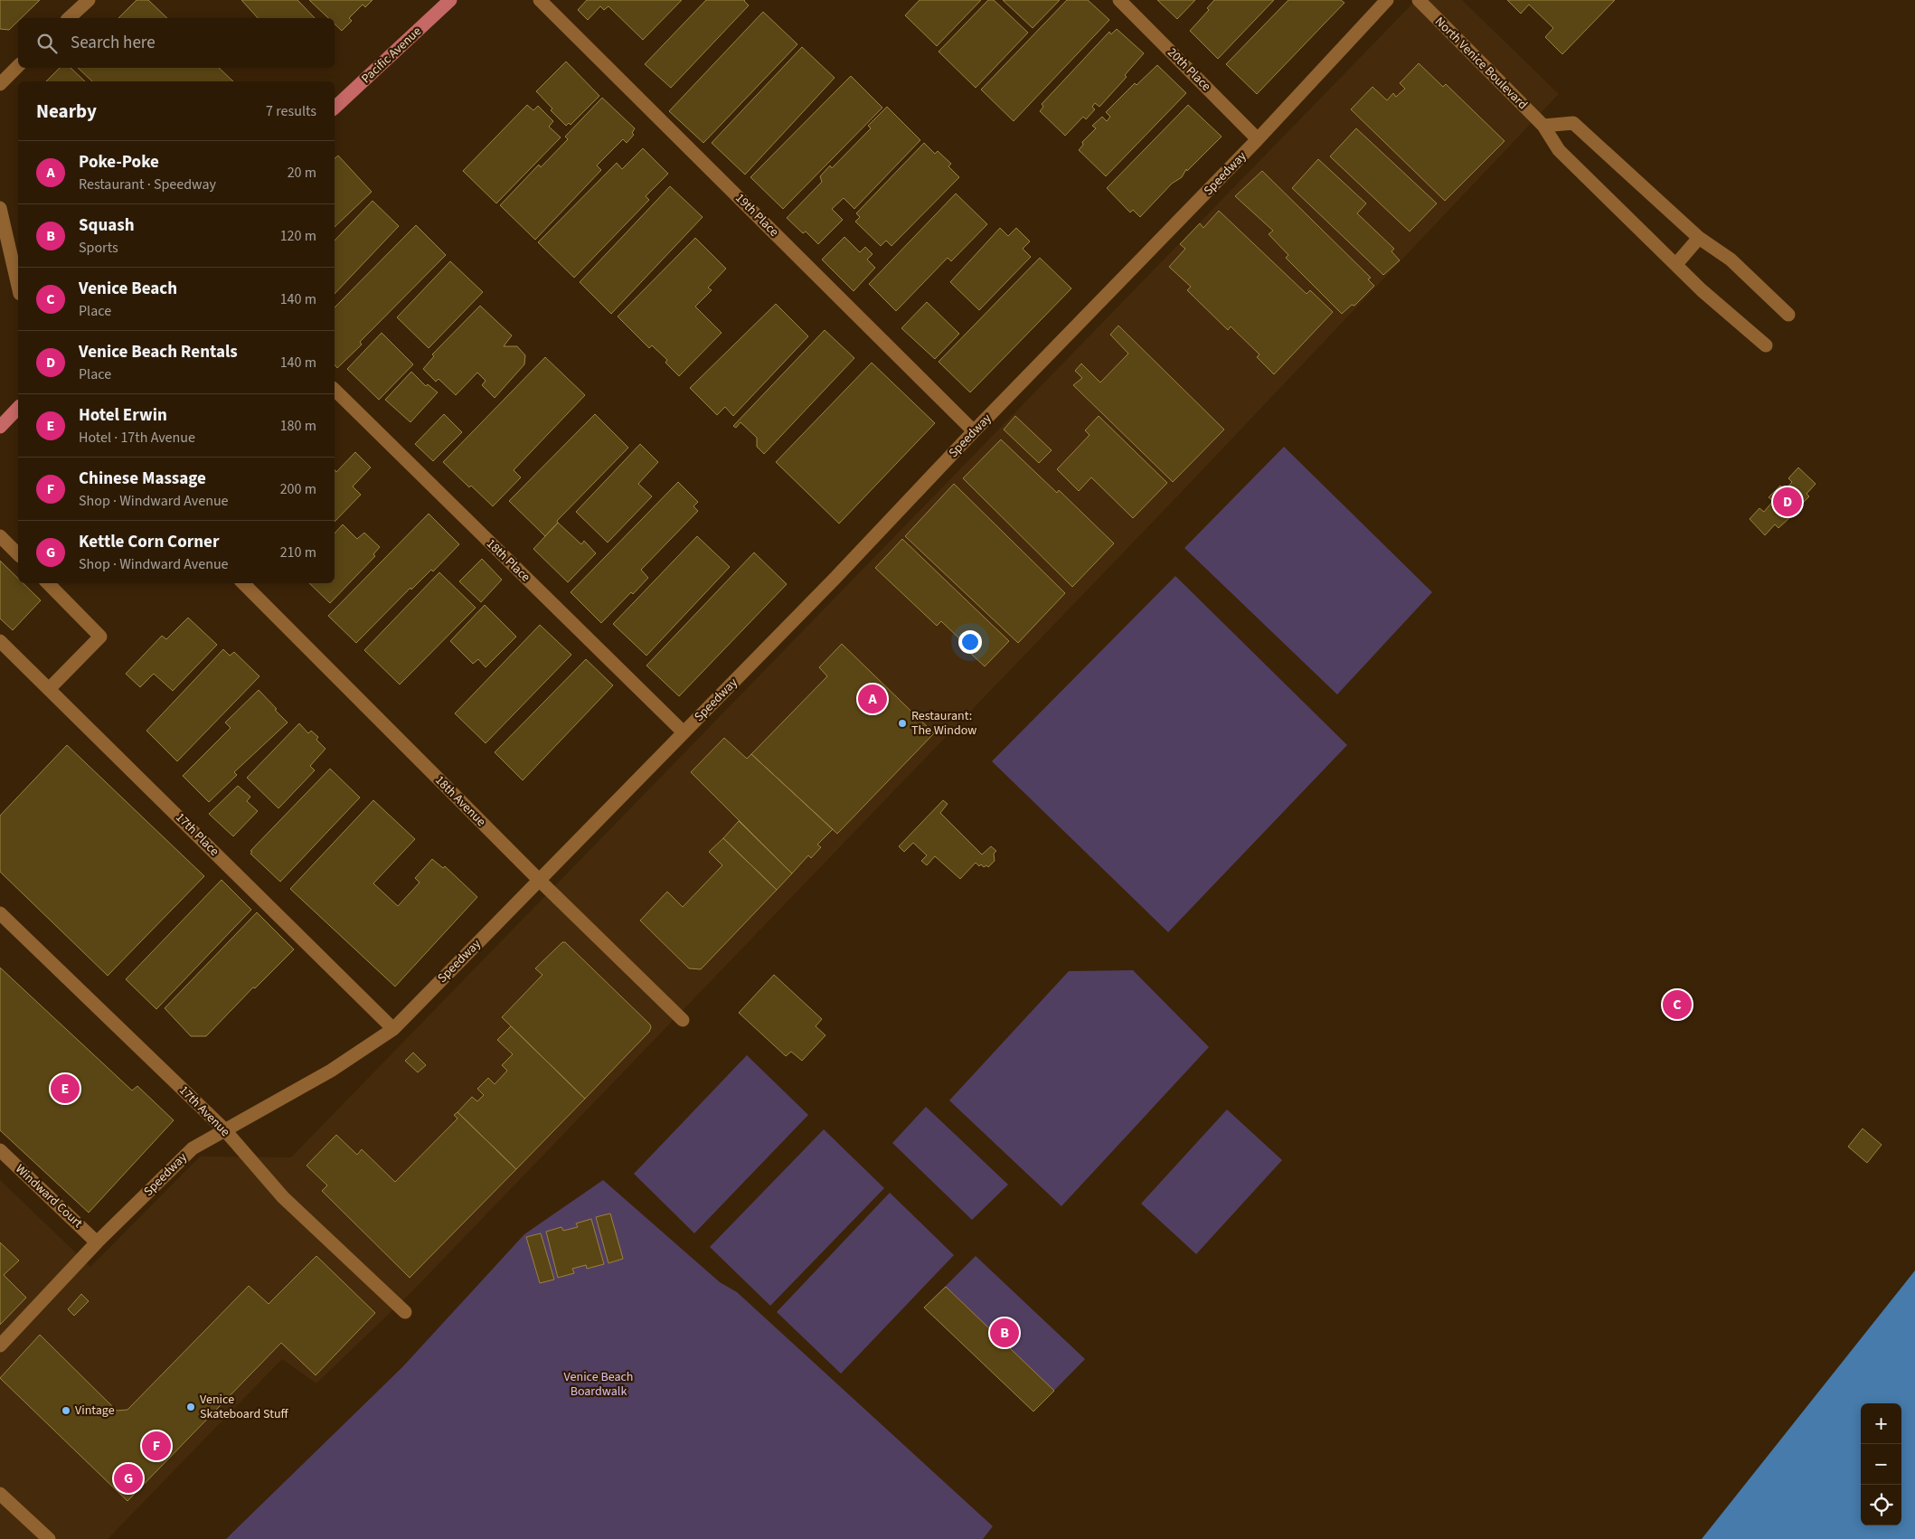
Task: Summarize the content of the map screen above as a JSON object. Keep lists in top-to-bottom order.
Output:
{
  "streets": {
    "main road": ["Pacific Avenue"],
    "street": [
      "North Venice Boulevard",
      "20th Place",
      "Speedway",
      "19th Place",
      "18th Place",
      "18th Avenue",
      "17th Place",
      "17th Avenue",
      "Windward Court"
    ]
  },
  "crossings": [
    ["20th Place", "Speedway"],
    ["Speedway", "19th Place"],
    ["Speedway", "18th Place"],
    ["Speedway", "18th Avenue"],
    ["Speedway", "17th Place"],
    ["Speedway", "17th Avenue"],
    ["Speedway", "Windward Court"]
  ],
  "parks": ["Venice Beach Boardwalk"],
  "places": ["Restaurant: The Window", "Venice Skateboard Stuff", "Vintage"],
  "page": {
    "search": "Search here",
    "heading": ["Nearby", "7 results"],
    "list": [
      {
        "mark": "A",
        "name": "Poke-Poke",
        "note": "Restaurant · Speedway",
        "value": "20 m"
      },
      {
        "mark": "B",
        "name": "Squash",
        "note": "Sports",
        "value": "120 m"
      },
      {
        "mark": "C",
        "name": "Venice Beach",
        "note": "Place",
        "value": "140 m"
      },
      {
        "mark": "D",
        "name": "Venice Beach Rentals",
        "note": "Place",
        "value": "140 m"
      },
      {
        "mark": "E",
        "name": "Hotel Erwin",
        "note": "Hotel · 17th Avenue",
        "value": "180 m"
      },
      {
        "mark": "F",
        "name": "Chinese Massage",
        "note": "Shop · Windward Avenue",
        "value": "200 m"
      },
      {
        "mark": "G",
        "name": "Kettle Corn Corner",
        "note": "Shop · Windward Avenue",
        "value": "210 m"
      }
    ],
    "pins": [
      "D",
      "A",
      "C",
      "E",
      "B",
      "F",
      "G"
    ],
    "map_buttons": ["+", "−"]
  }
}
